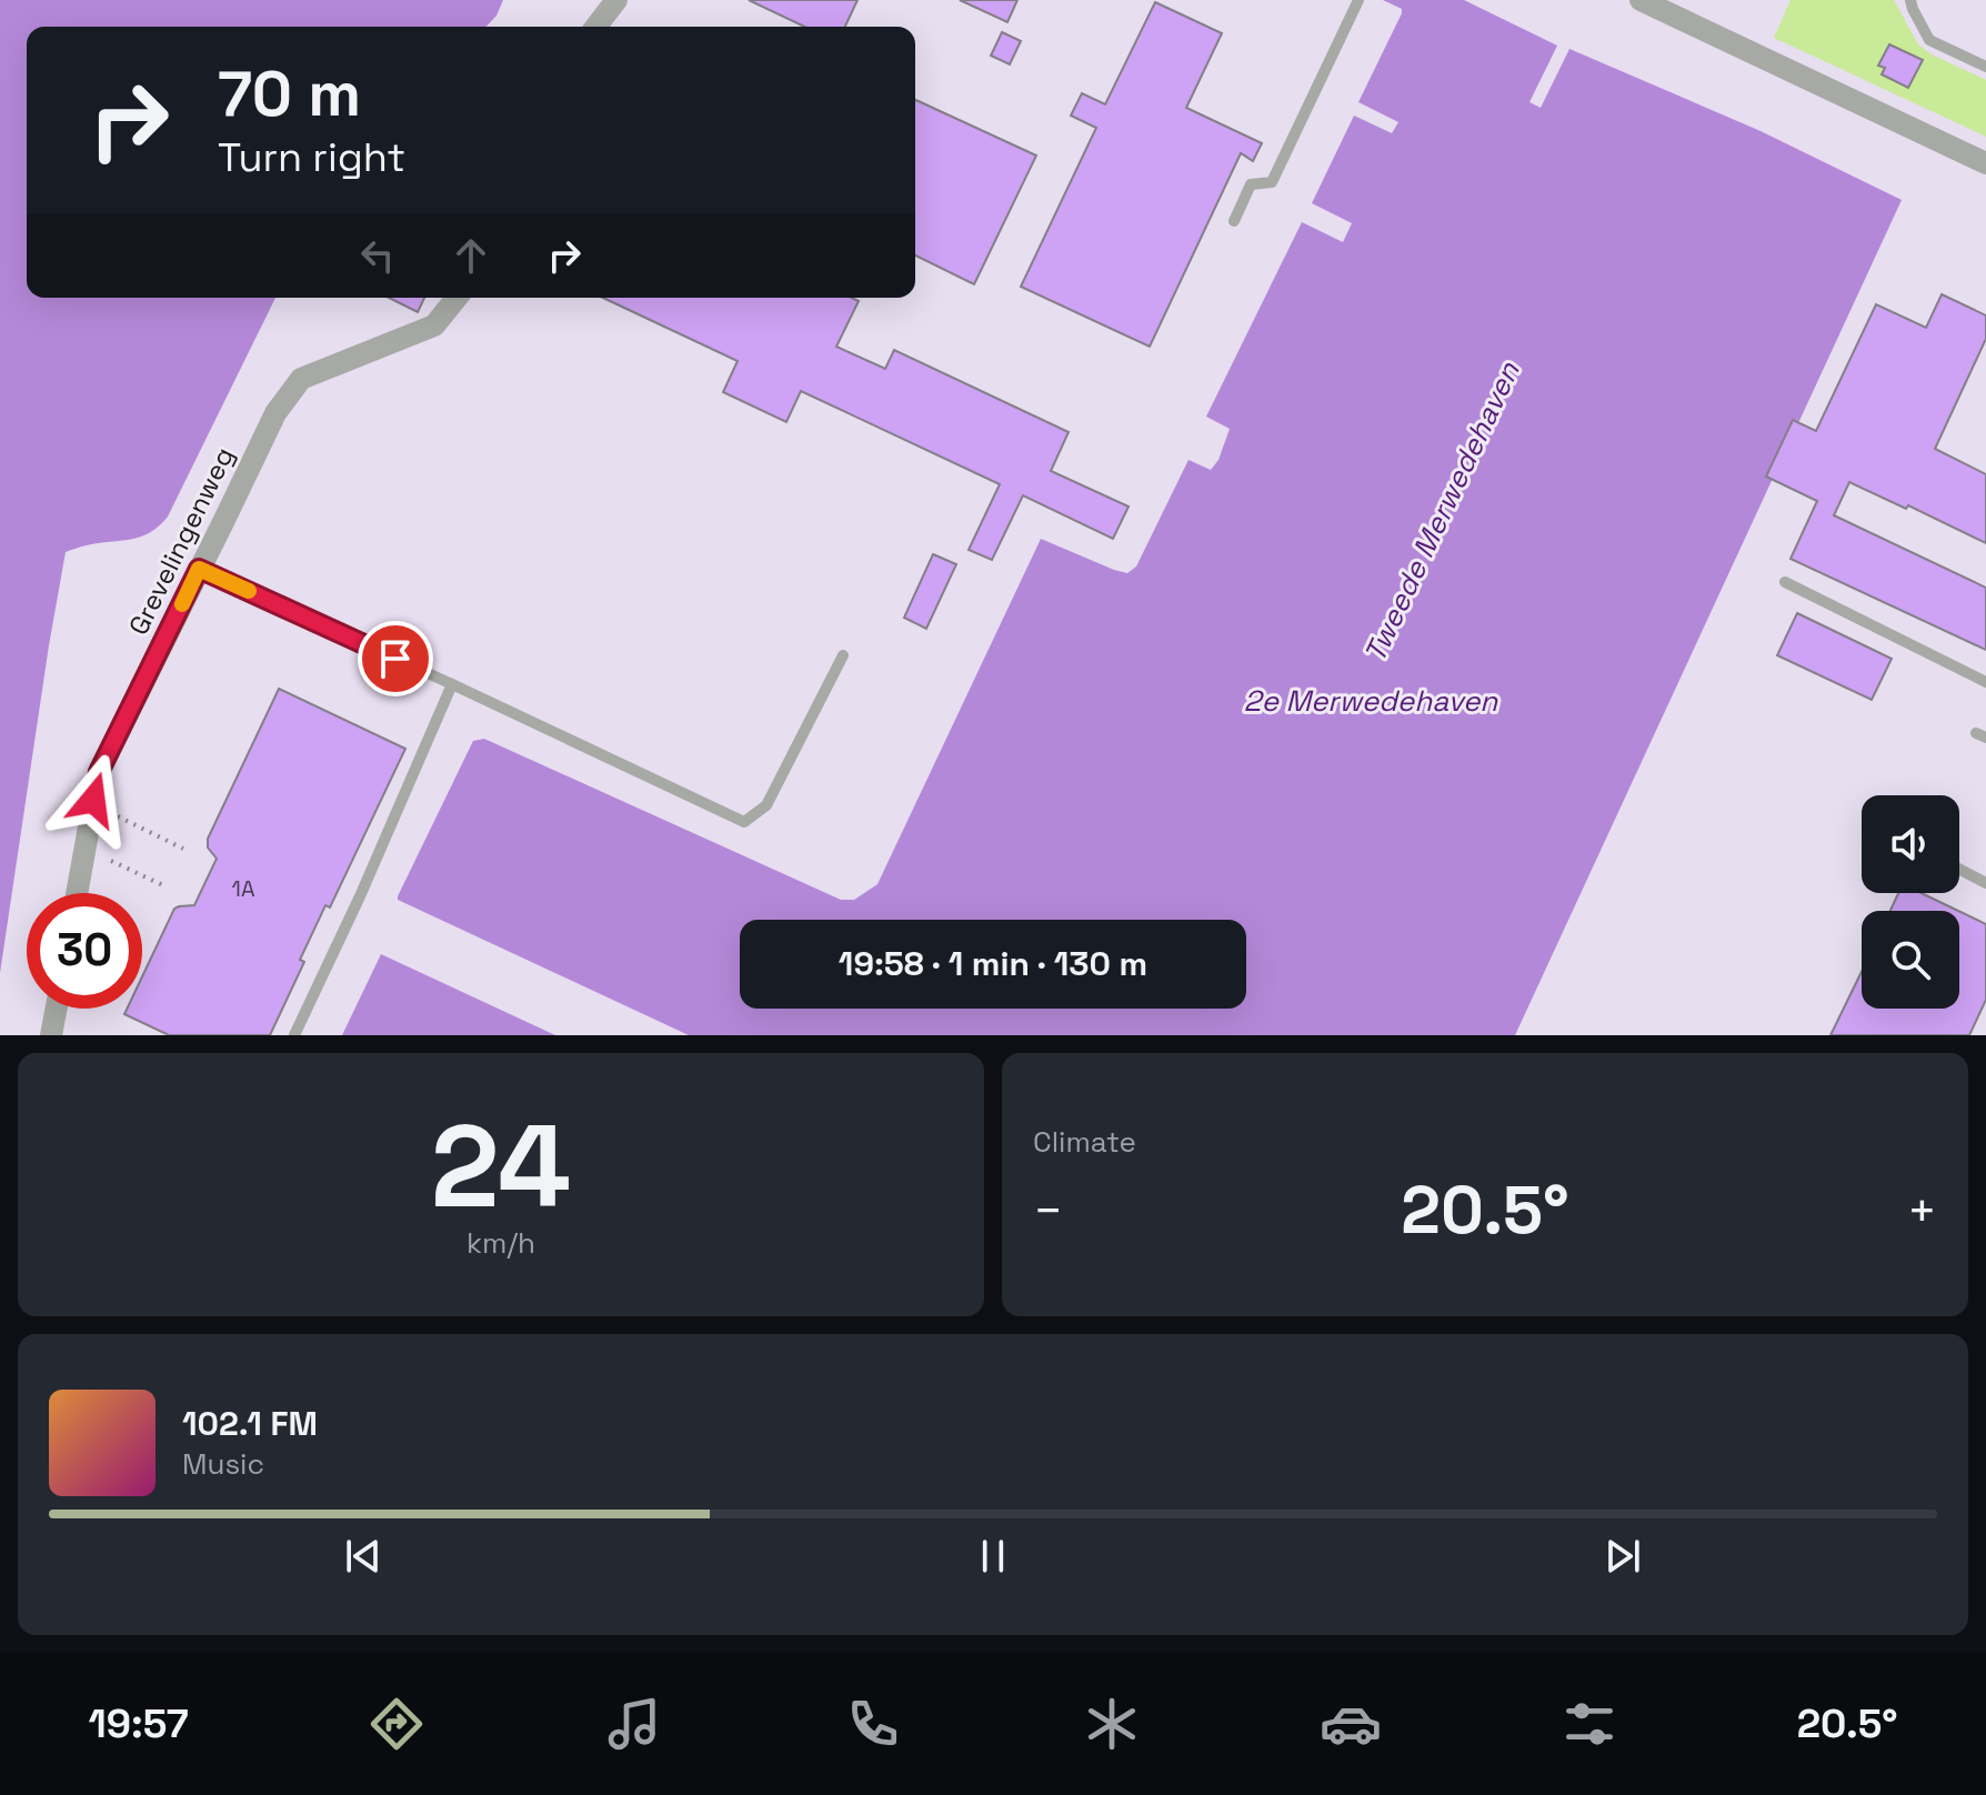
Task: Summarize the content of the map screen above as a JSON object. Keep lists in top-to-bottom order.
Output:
{
  "streets": {
    "street": ["Grevelingenweg"]
  },
  "water": ["Tweede Merwedehaven", "2e Merwedehaven"],
  "house_numbers": ["1A"],
  "page": {
    "turn": ["70 m", "Turn right"],
    "limit": "30",
    "trip": "19:58 · 1 min · 130 m",
    "tile": [
      ["24", "km/h"],
      "Climate"
    ],
    "heat": ["−", "20.5°", "+"],
    "song": ["102.1 FM", "Music"],
    "tabs": ["19:57", "20.5°"]
  }
}
